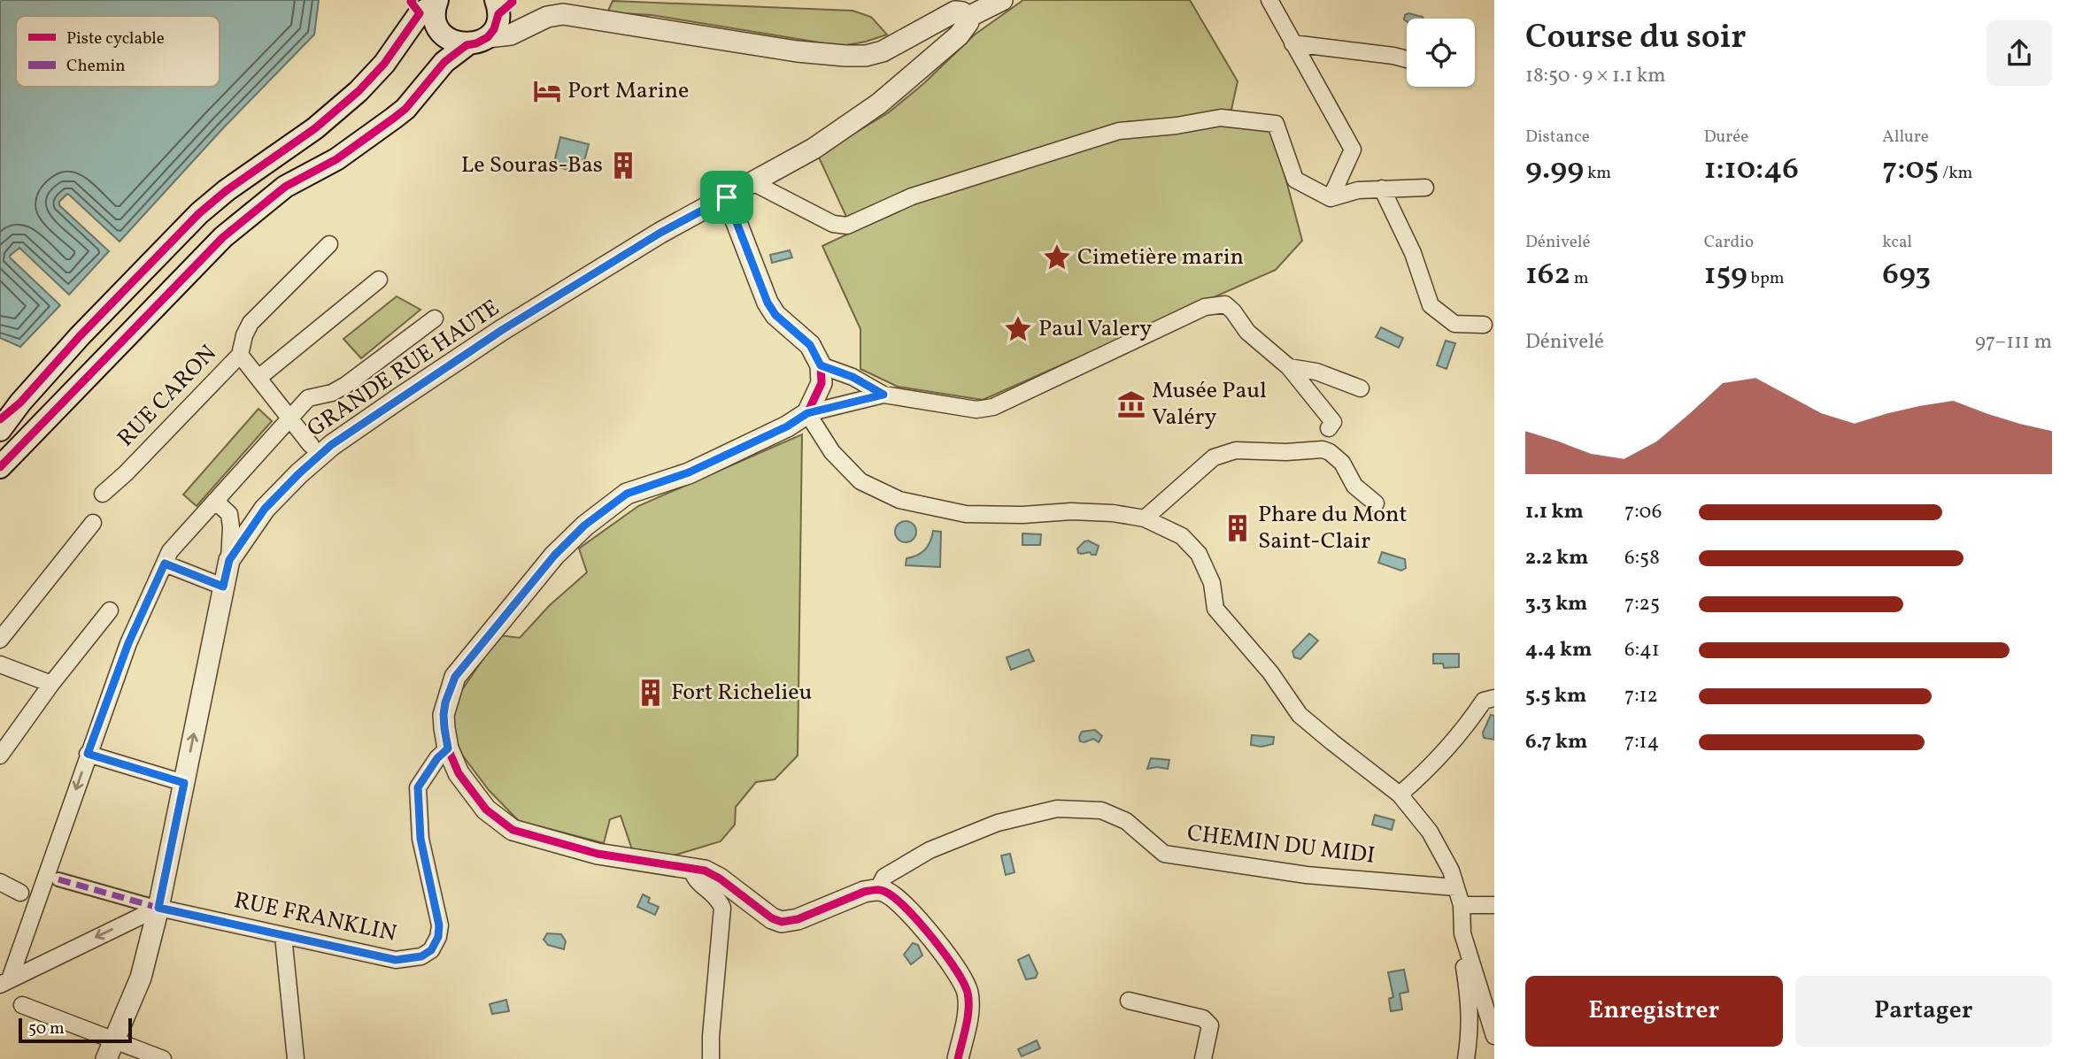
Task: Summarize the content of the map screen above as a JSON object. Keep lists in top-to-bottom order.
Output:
{
  "streets": {
    "street": [
      "GRANDE RUE HAUTE",
      "RUE CARON",
      "CHEMIN DU MIDI",
      "RUE FRANKLIN"
    ]
  },
  "crossings": [
    ["GRANDE RUE HAUTE", "RUE FRANKLIN"]
  ],
  "places": {
    "hotel": ["Port Marine"],
    "building": ["Le Souras-Bas", "Phare du Mont Saint-Clair", "Fort Richelieu"],
    "place": ["Cimetière marin", "Paul Valery"],
    "museum": ["Musée Paul Valéry"]
  },
  "legend": ["Piste cyclable", "Chemin"],
  "scale_bar": "50 m",
  "page": {
    "heading": ["Course du soir", "18:50 · 9 × 1.1 km"],
    "stats": [
      ["Distance", "9.99 km"],
      ["Durée", "1:10:46"],
      ["Allure", "7:05 /km"],
      ["Dénivelé", "162 m"],
      ["Cardio", "159 bpm"],
      ["kcal", "693"]
    ],
    "chart": ["Dénivelé", "97–111 m"],
    "list": [
      {
        "name": "1.1 km",
        "note": "7:06"
      },
      {
        "name": "2.2 km",
        "note": "6:58"
      },
      {
        "name": "3.3 km",
        "note": "7:25"
      },
      {
        "name": "4.4 km",
        "note": "6:41"
      },
      {
        "name": "5.5 km",
        "note": "7:12"
      },
      {
        "name": "6.7 km",
        "note": "7:14"
      }
    ],
    "buttons": ["Enregistrer", "Partager"],
    "scale": "50 m"
  }
}
